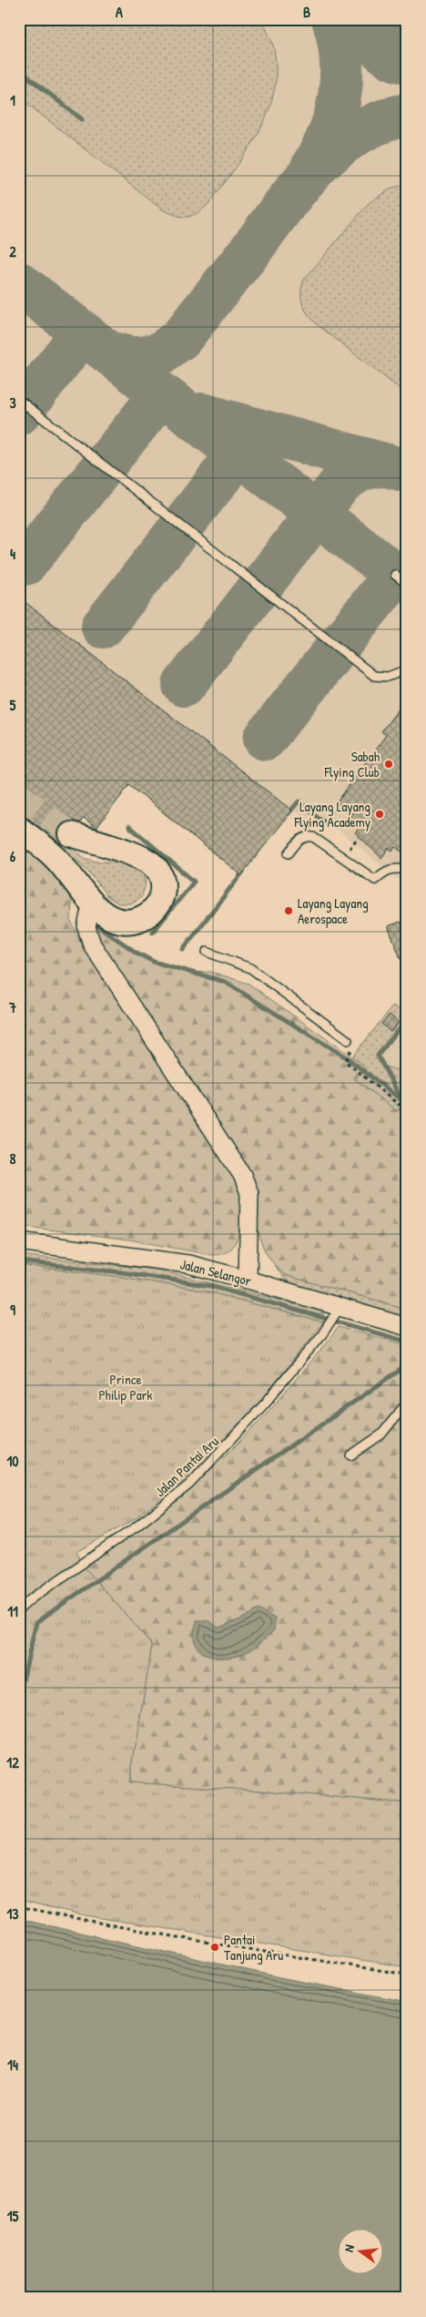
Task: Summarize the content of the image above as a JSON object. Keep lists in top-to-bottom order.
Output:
{
  "streets": {
    "street": ["Jalan Selangor"],
    "lane": ["Jalan Pantai Aru"]
  },
  "crossings": [
    ["Jalan Selangor", "Jalan Pantai Aru"]
  ],
  "parks": ["Prince Philip Park"],
  "places": [
    "Sabah Flying Club",
    "Layang Layang Flying Academy",
    "Layang Layang Aerospace",
    "Pantai Tanjung Aru"
  ],
  "north": "left",
  "grid": {
    "columns": ["A", "B"],
    "rows": [
      "1",
      "2",
      "3",
      "4",
      "5",
      "6",
      "7",
      "8",
      "9",
      "10",
      "11",
      "12",
      "13",
      "14",
      "15"
    ]
  }
}
